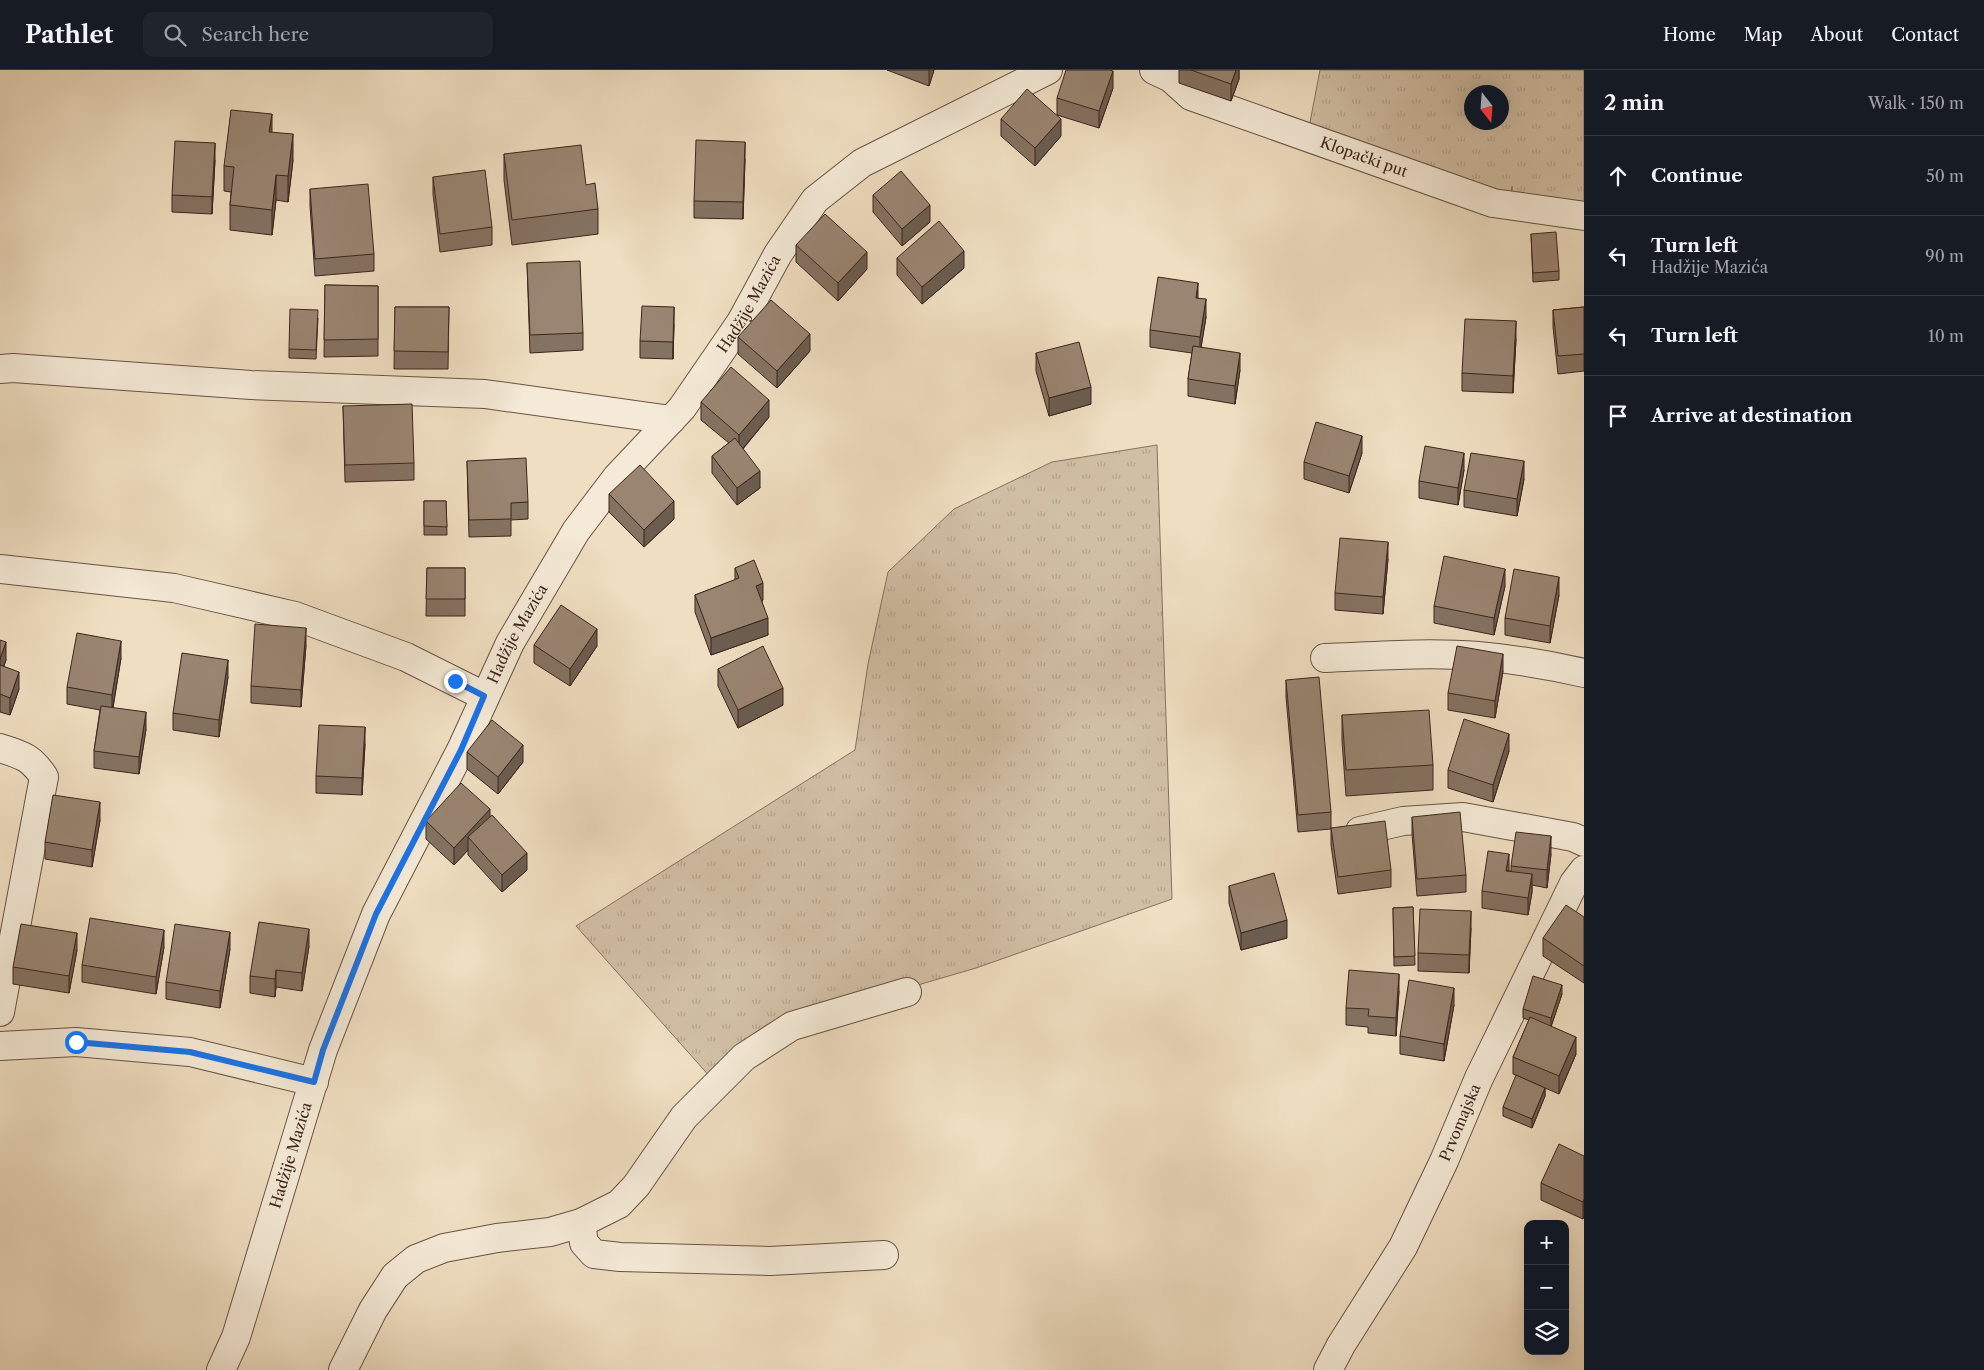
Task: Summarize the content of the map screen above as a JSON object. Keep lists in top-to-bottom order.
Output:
{
  "streets": {
    "street": ["Klopački put", "Hadžije Mazića", "Prvomajska"]
  },
  "north": "bottom",
  "page": {
    "header": "Pathlet",
    "search": "Search here",
    "nav": [
      "Home",
      "Map",
      "About",
      "Contact"
    ],
    "heading": ["2 min", "Walk · 150 m"],
    "list": [
      ["Continue", "50 m"],
      ["Turn left", "Hadžije Mazića", "90 m"],
      ["Turn left", "10 m"],
      "Arrive at destination"
    ],
    "map_buttons": ["+", "−"]
  }
}
